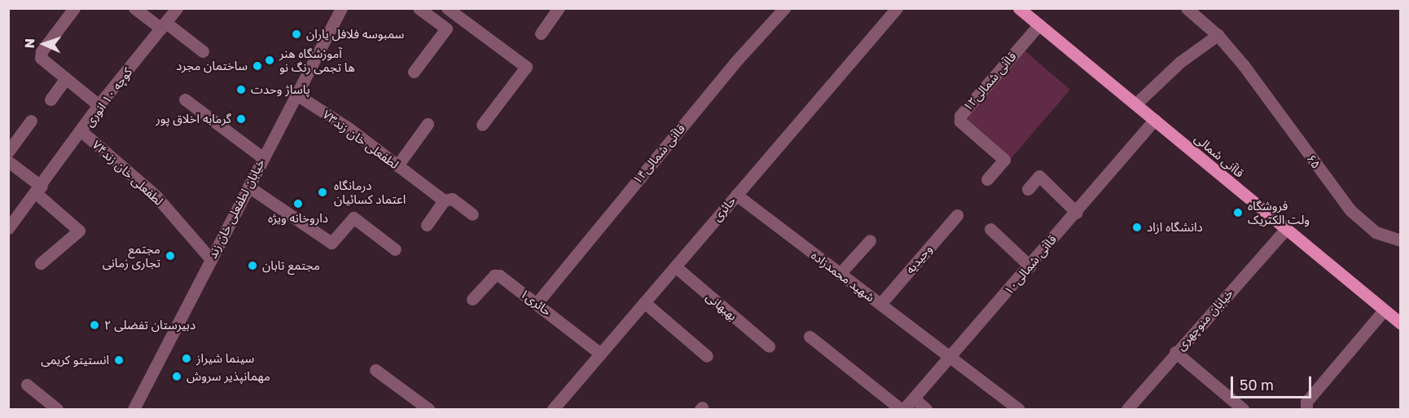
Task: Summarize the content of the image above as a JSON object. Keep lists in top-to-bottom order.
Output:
{
  "streets": {
    "main road": ["قاآنی شمالی"],
    "street": [
      "قاآنی شمالی۱۲",
      "کوچه ۱۰ انوری",
      "لطفعلی خان زند۷۳",
      "قاآنی شمالی۱۴",
      "۶۵",
      "لطفعلی خان زند۷۴",
      "خیابان لطفعلی خان زند",
      "حائری",
      "وحیدیه",
      "قاآنی شمالی۱۰",
      "شهید محمدزاده",
      "حائری۱",
      "بهبهانی",
      "خیابان منوچهری"
    ]
  },
  "crossings": [
    ["قاآنی شمالی۱۲", "قاآنی شمالی"],
    ["کوچه ۱۰ انوری", "لطفعلی خان زند۷۴"],
    ["لطفعلی خان زند۷۳", "خیابان لطفعلی خان زند"],
    ["قاآنی شمالی۱۴", "حائری۱"],
    ["قاآنی شمالی", "قاآنی شمالی۱۰"],
    ["قاآنی شمالی", "خیابان منوچهری"],
    ["لطفعلی خان زند۷۴", "خیابان لطفعلی خان زند"],
    ["حائری", "شهید محمدزاده"],
    ["حائری", "حائری۱"],
    ["حائری", "بهبهانی"],
    ["وحیدیه", "شهید محمدزاده"],
    ["قاآنی شمالی۱۰", "شهید محمدزاده"]
  ],
  "places": [
    "سمبوسه فلافل یاران",
    "آموزشگاه هنر ها تجمی رنگ نو",
    "ساختمان مجرد",
    "پاساژ وحدت",
    "گرمابه اخلاق پور",
    "درمانگاه اعتماد کسائیان",
    "داروخانه ویژه",
    "فروشگاه ولت الکتریک",
    "دانشگاه ازاد",
    "مجتمع تجاری زمانی",
    "مجتمع تابان",
    "دبیرستان تفضلی ۲",
    "سینما شیراز",
    "انستیتو کریمی",
    "مهمانپذیر سروش"
  ],
  "scale_bar": "50 m",
  "north": "left"
}
